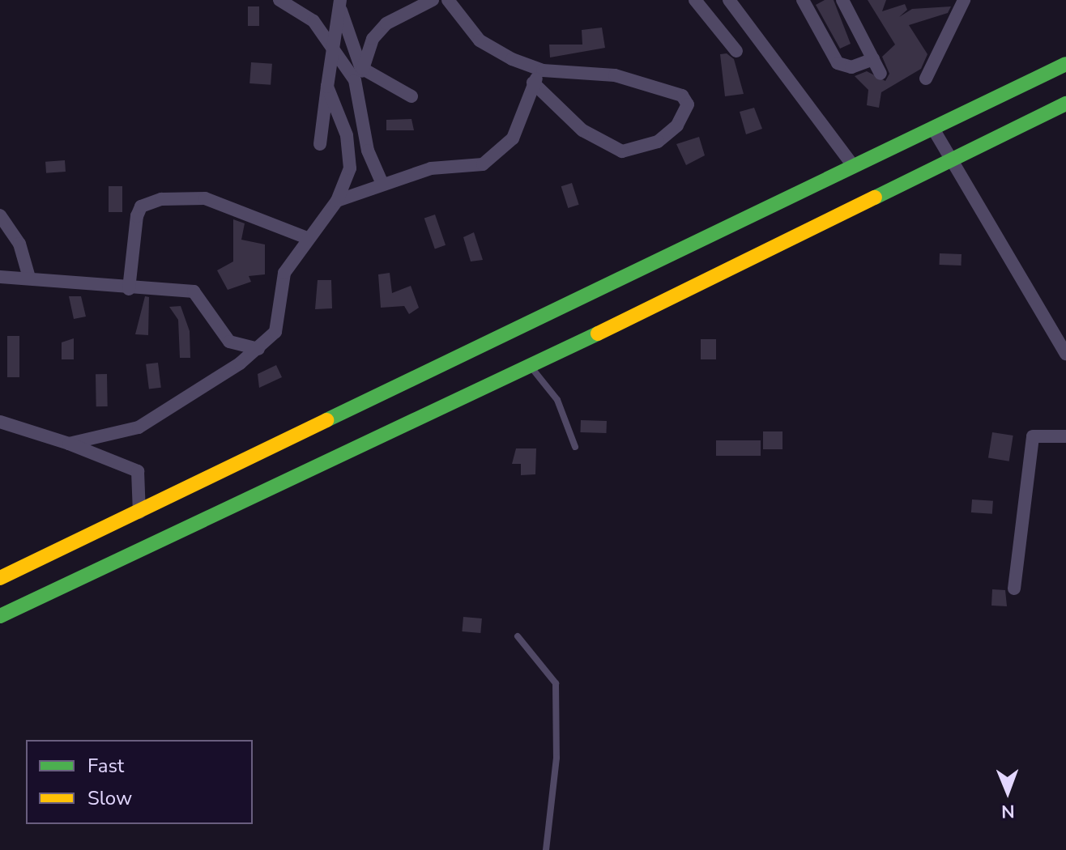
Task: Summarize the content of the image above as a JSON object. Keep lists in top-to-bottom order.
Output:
{
  "legend": ["Fast", "Slow"],
  "north": "bottom"
}
